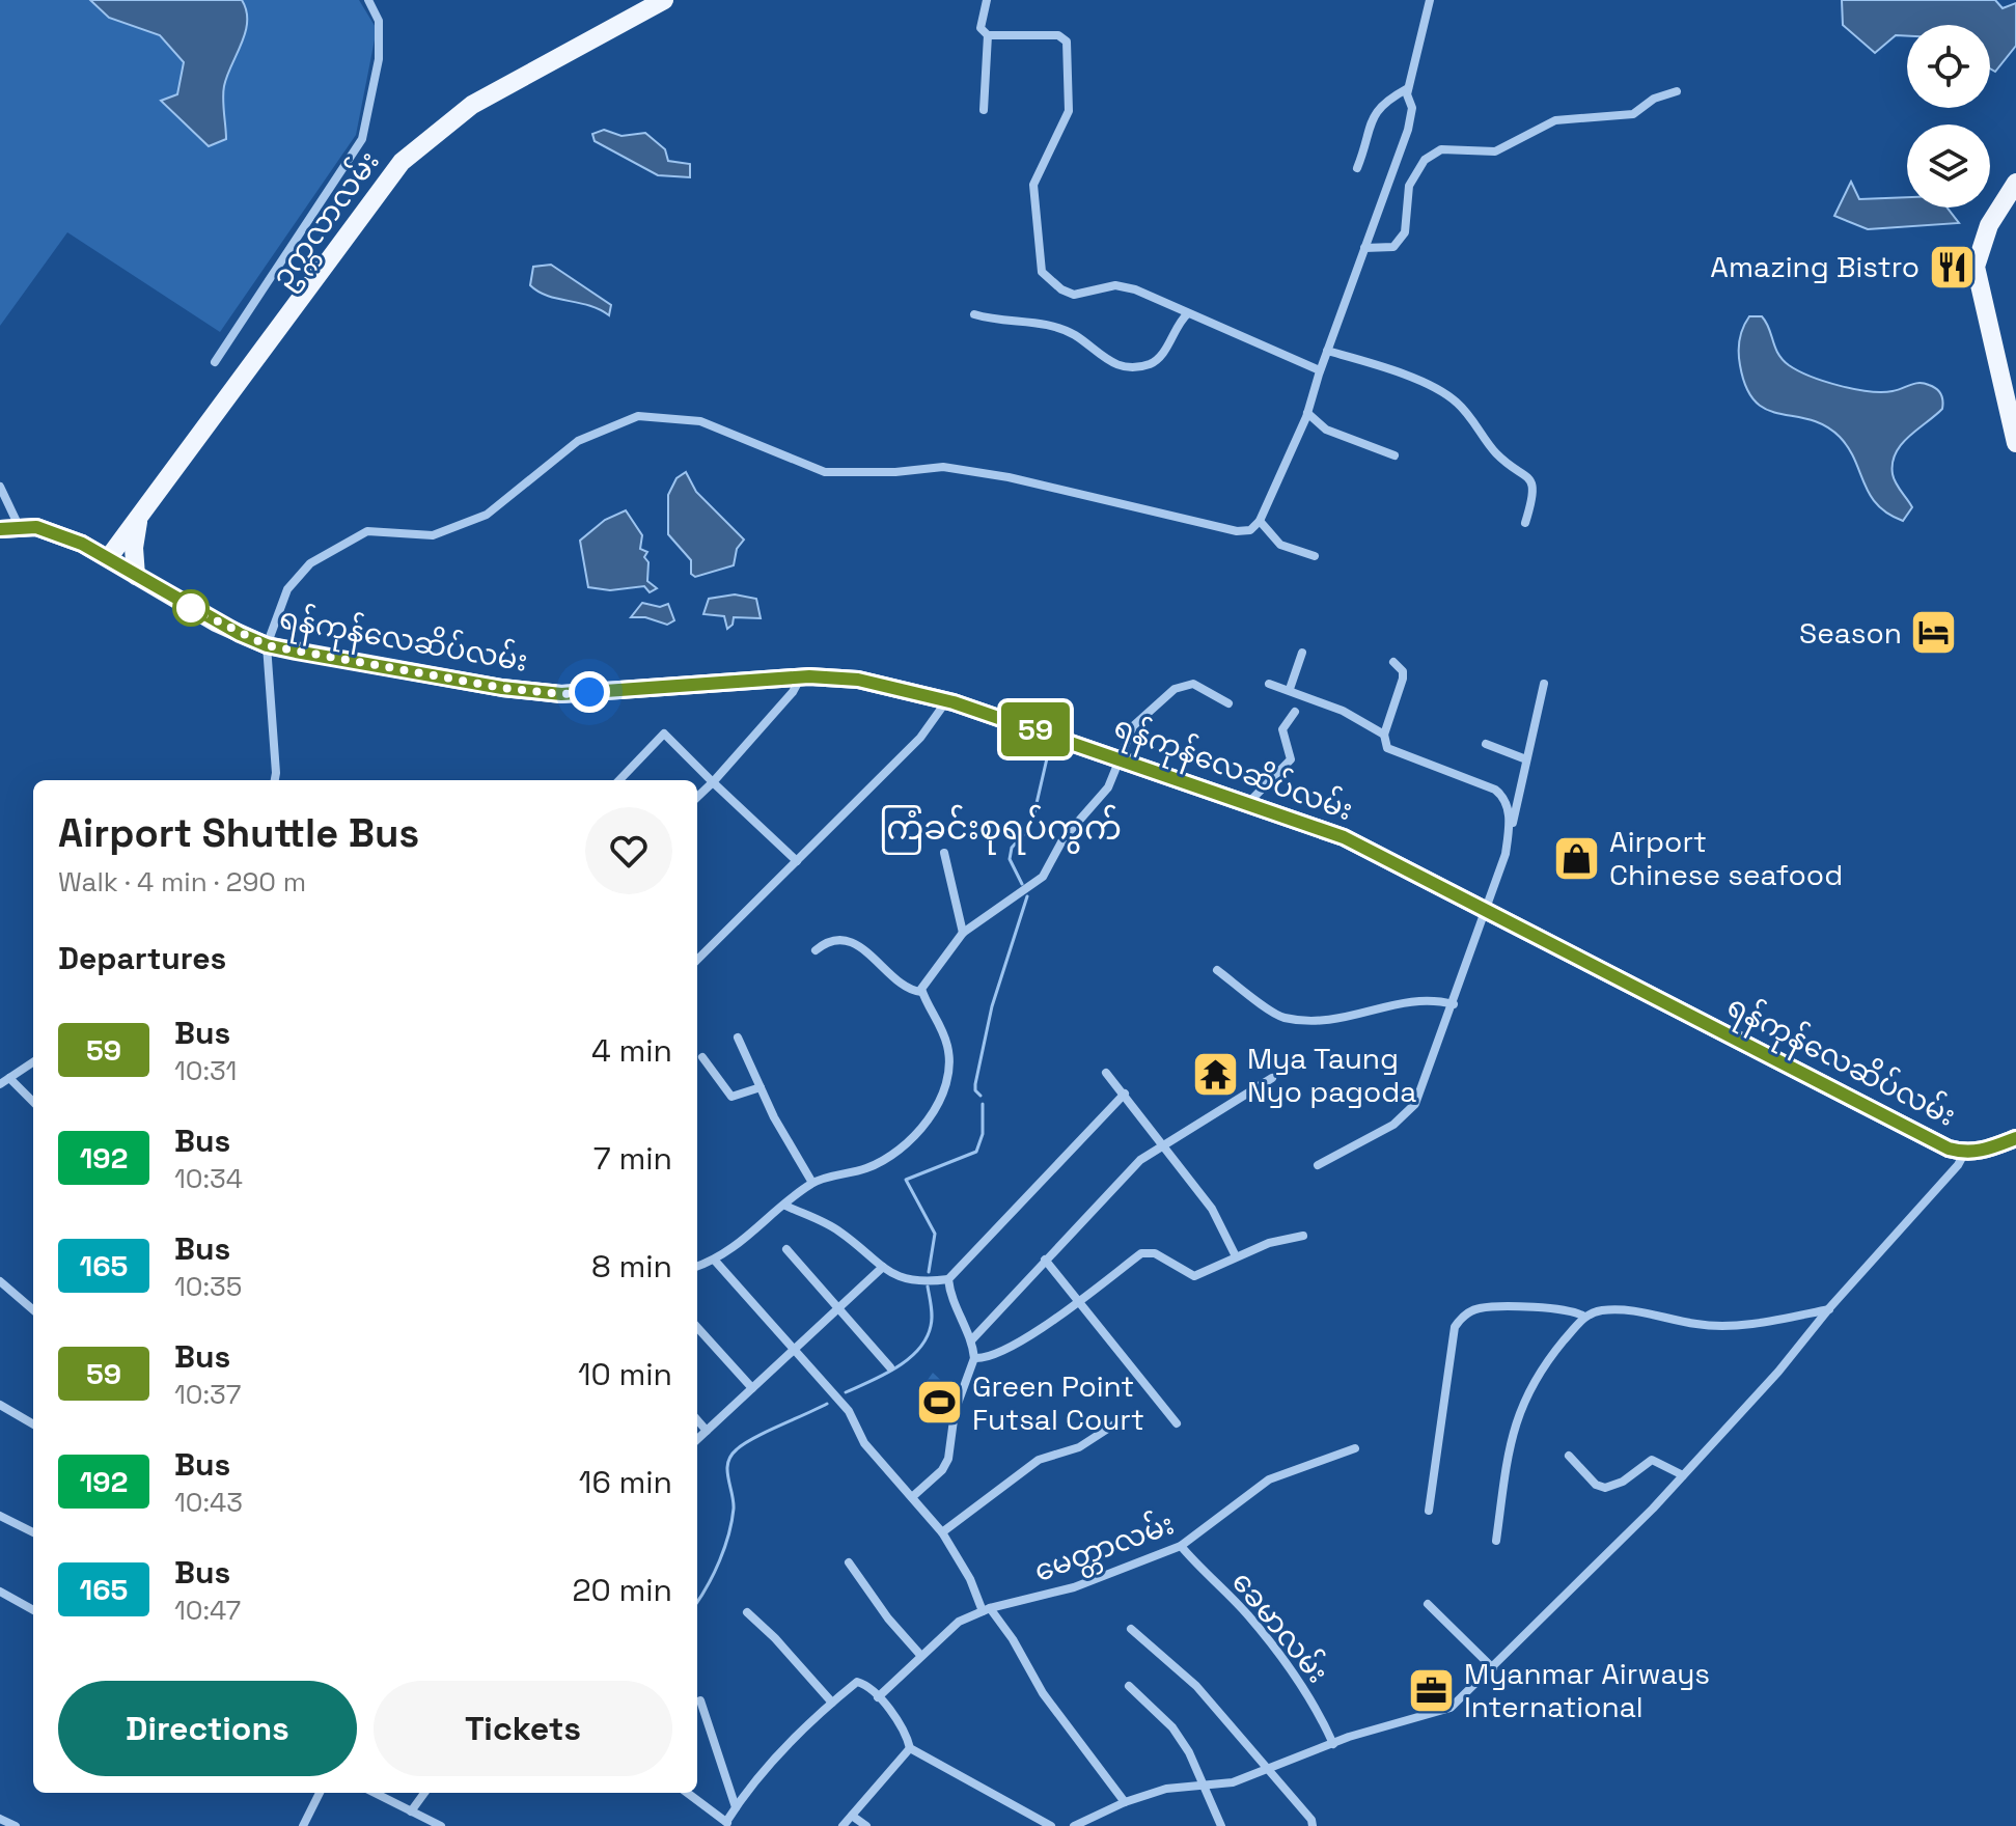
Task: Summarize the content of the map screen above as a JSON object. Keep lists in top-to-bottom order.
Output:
{
  "streets": {
    "main road": ["ဥက္ကလာလမ်း", "ရန်ကုန်လေဆိပ်လမ်း"],
    "street": ["မေတ္တာလမ်း", "ခေမာလမ်း"]
  },
  "crossings": [
    ["ဥက္ကလာလမ်း", "ရန်ကုန်လေဆိပ်လမ်း"],
    ["မေတ္တာလမ်း", "ခေမာလမ်း"]
  ],
  "districts": ["ကြံခင်းစုရပ်ကွက်"],
  "places": {
    "restaurant": ["Amazing Bistro"],
    "hotel": ["Season"],
    "shop": ["Airport Chinese seafood"],
    "temple": ["Mya Taung Nyo pagoda"],
    "sports": ["Green Point Futsal Court"],
    "office": ["Myanmar Airways International"]
  },
  "lines": ["bus line 59"],
  "page": {
    "on_map": "59",
    "heading": [
      ["Airport Shuttle Bus", "Walk · 4 min · 290 m"],
      "Departures"
    ],
    "list": [
      {
        "mark": "59",
        "name": "Bus",
        "note": "10:31",
        "value": "4 min"
      },
      {
        "mark": "192",
        "name": "Bus",
        "note": "10:34",
        "value": "7 min"
      },
      {
        "mark": "165",
        "name": "Bus",
        "note": "10:35",
        "value": "8 min"
      },
      {
        "mark": "59",
        "name": "Bus",
        "note": "10:37",
        "value": "10 min"
      },
      {
        "mark": "192",
        "name": "Bus",
        "note": "10:43",
        "value": "16 min"
      },
      {
        "mark": "165",
        "name": "Bus",
        "note": "10:47",
        "value": "20 min"
      }
    ],
    "buttons": ["Directions", "Tickets"]
  }
}
